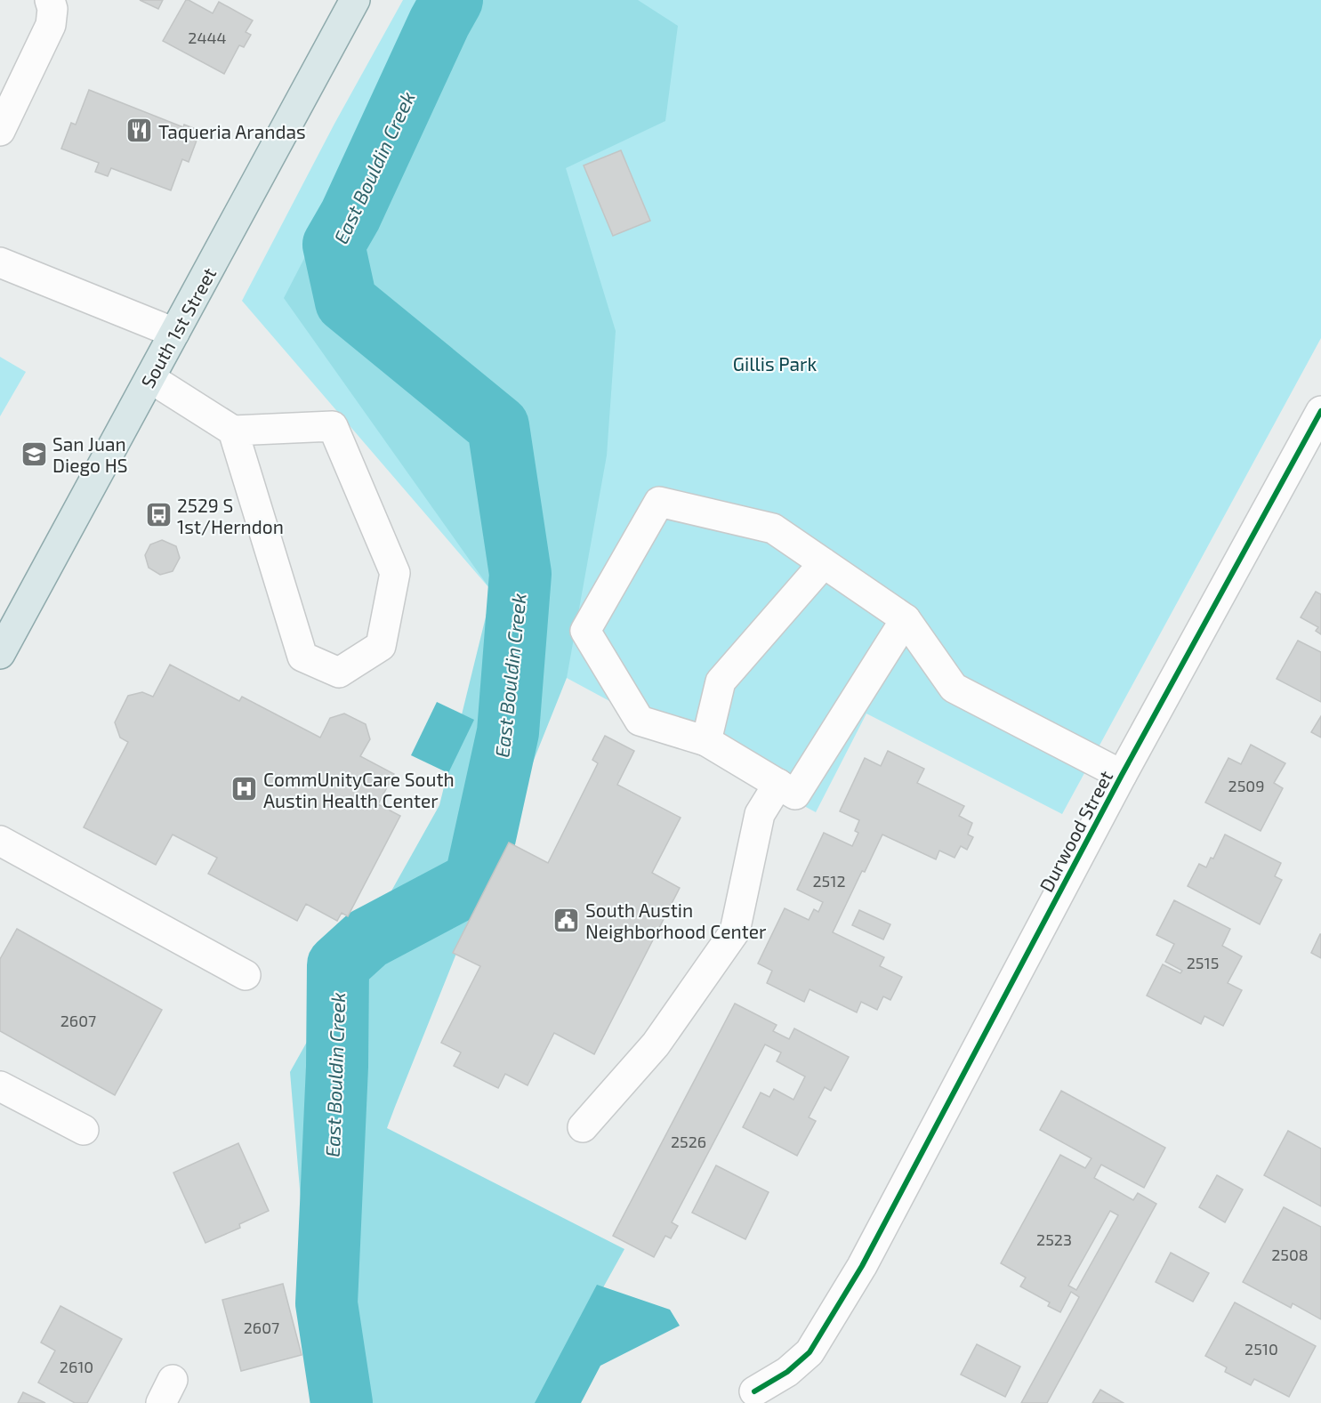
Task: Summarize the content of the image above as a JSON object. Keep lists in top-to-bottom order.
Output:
{
  "streets": {
    "main road": ["South 1st Street"],
    "street": ["Durwood Street"]
  },
  "water": ["East Bouldin Creek"],
  "parks": ["Gillis Park"],
  "places": {
    "restaurant": ["Taqueria Arandas"],
    "school or university": ["San Juan Diego HS"],
    "bus stop": ["2529 S 1st/Herndon"],
    "hospital": ["CommUnityCare South Austin Health Center"],
    "public building": ["South Austin Neighborhood Center"]
  },
  "house_numbers": [
    "2444",
    "2509",
    "2512",
    "2515",
    "2607",
    "2526",
    "2523",
    "2508",
    "2607",
    "2510",
    "2610"
  ]
}
